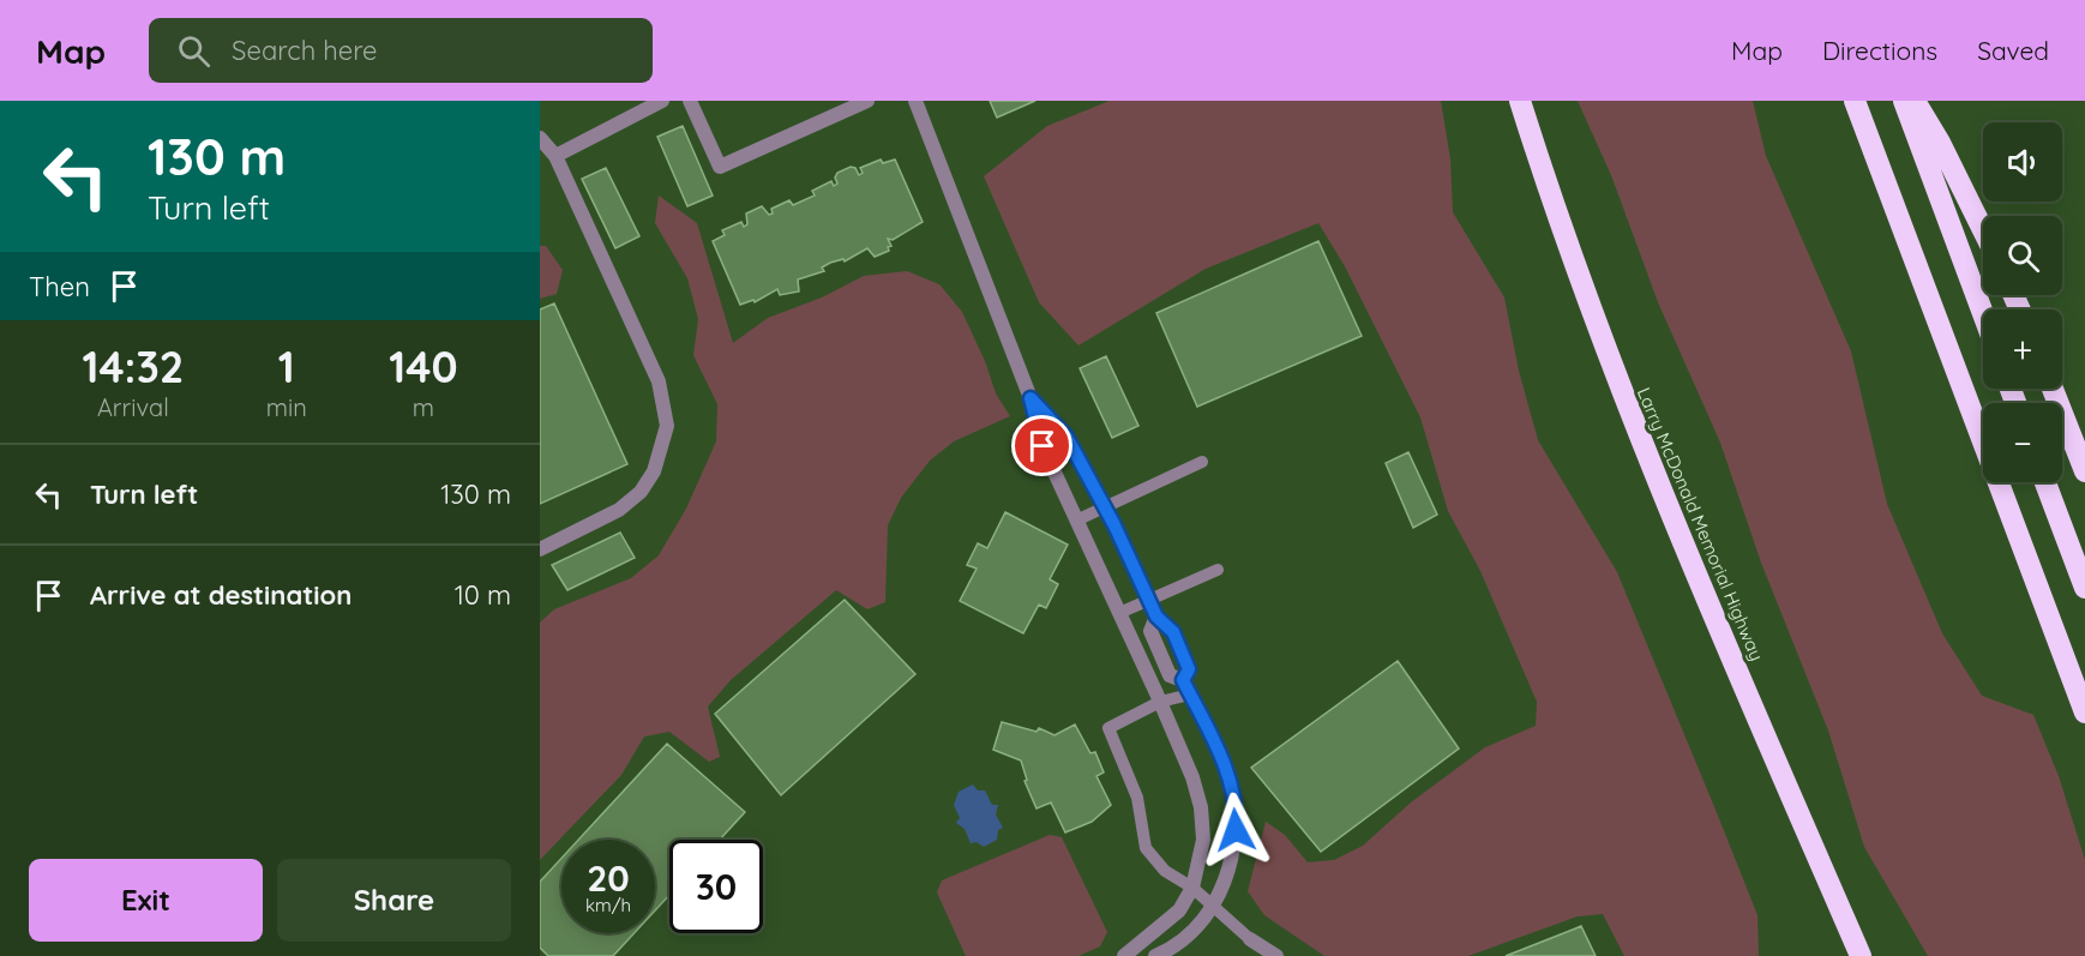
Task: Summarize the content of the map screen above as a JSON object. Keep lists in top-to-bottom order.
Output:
{
  "streets": {
    "highway": ["Larry McDonald Memorial Highway"]
  },
  "page": {
    "header": "Map",
    "search": "Search here",
    "nav": ["Map", "Directions", "Saved"],
    "turn": ["130 m", "Turn left"],
    "map_buttons": ["+", "−"],
    "then": "Then",
    "eta": [
      "14:32",
      "Arrival",
      "1",
      "min",
      "140",
      "m"
    ],
    "list": [
      {
        "name": "Turn left",
        "value": "130 m"
      },
      {
        "name": "Arrive at destination",
        "value": "10 m"
      }
    ],
    "speed": "20 km/h",
    "limit": "30",
    "buttons": ["Exit", "Share"]
  }
}
